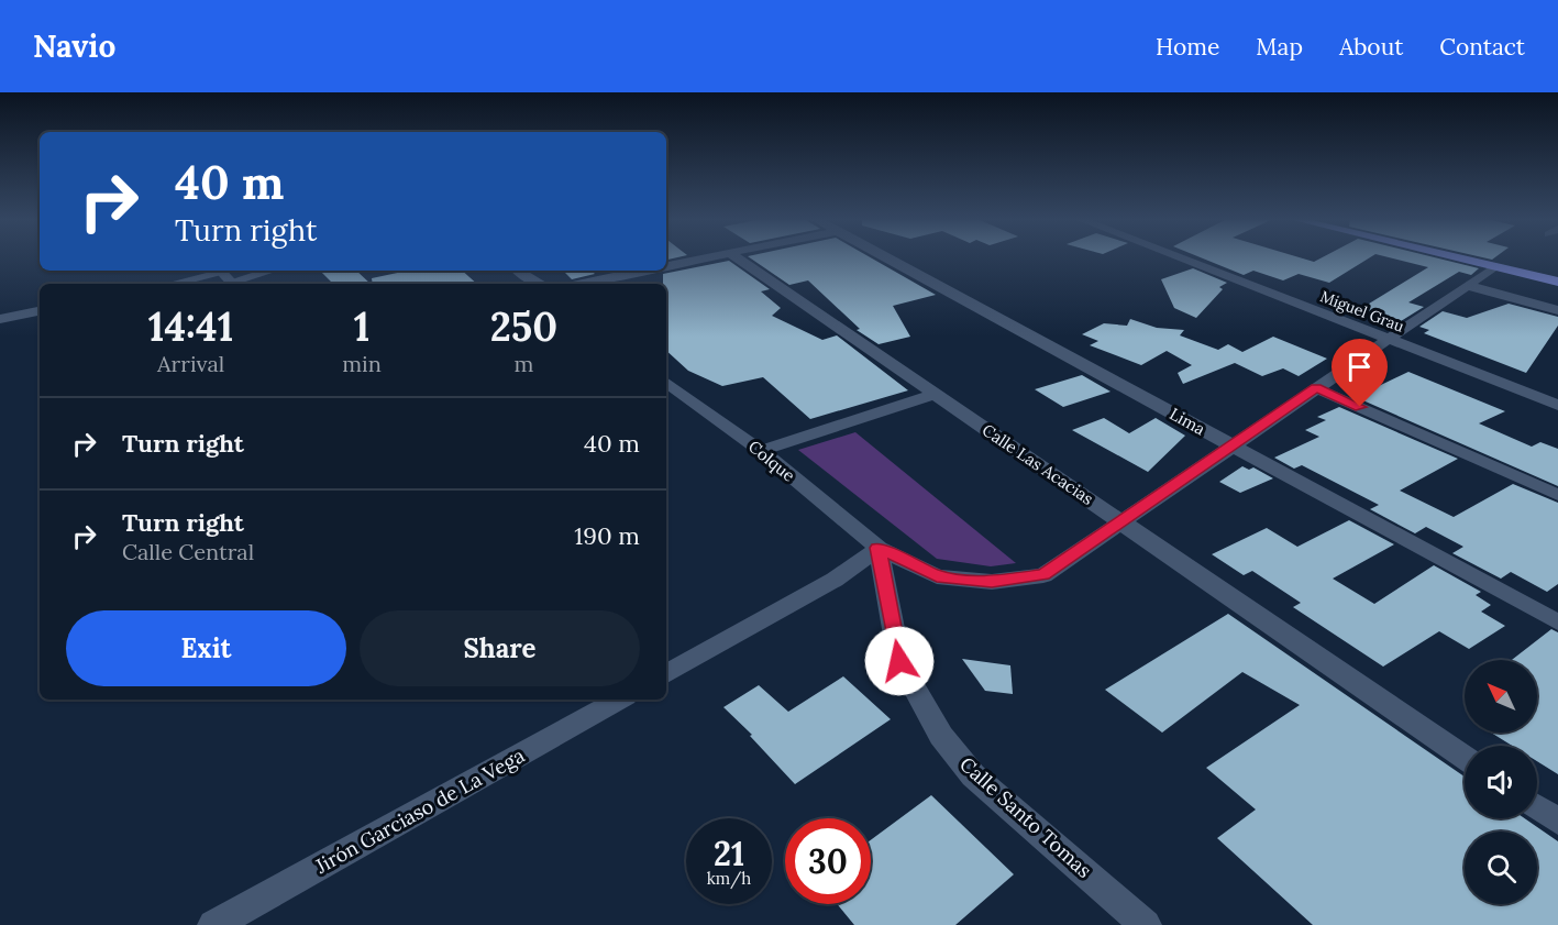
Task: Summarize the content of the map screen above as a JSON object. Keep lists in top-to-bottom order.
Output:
{
  "streets": {
    "street": [
      "Miguel Grau",
      "Lima",
      "Colque",
      "Calle Las Acacias",
      "Jirón Garciaso de La Vega",
      "Calle Santo Tomas"
    ]
  },
  "crossings": [
    ["Miguel Grau", "Colque"],
    ["Lima", "Colque"],
    ["Colque", "Calle Las Acacias"],
    ["Colque", "Calle Santo Tomas"]
  ],
  "north": "top left",
  "page": {
    "header": "Navio",
    "nav": [
      "Home",
      "Map",
      "About",
      "Contact"
    ],
    "turn": ["40 m", "Turn right"],
    "eta": [
      "14:41",
      "Arrival",
      "1",
      "min",
      "250",
      "m"
    ],
    "list": [
      {
        "name": "Turn right",
        "value": "40 m"
      },
      {
        "name": "Turn right",
        "note": "Calle Central",
        "value": "190 m"
      }
    ],
    "buttons": ["Exit", "Share"],
    "speed": "21 km/h",
    "limit": "30"
  }
}
